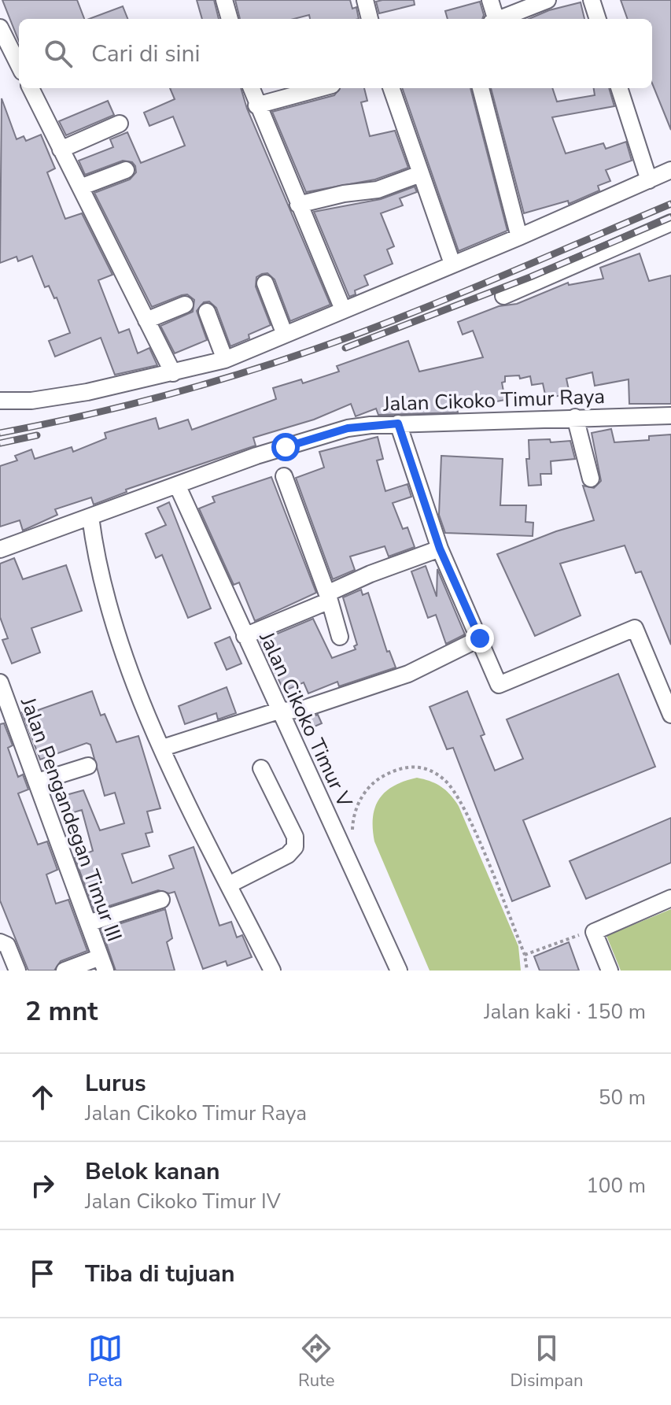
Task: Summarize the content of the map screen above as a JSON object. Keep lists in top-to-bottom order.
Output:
{
  "streets": {
    "street": ["Jalan Cikoko Timur Raya", "Jalan Cikoko Timur V", "Jalan Pengandegan Timur III"]
  },
  "crossings": [
    ["Jalan Cikoko Timur Raya", "Jalan Cikoko Timur V"]
  ],
  "page": {
    "search": "Cari di sini",
    "heading": ["2 mnt", "Jalan kaki · 150 m"],
    "list": [
      ["Lurus", "Jalan Cikoko Timur Raya", "50 m"],
      ["Belok kanan", "Jalan Cikoko Timur IV", "100 m"],
      "Tiba di tujuan"
    ],
    "nav": ["Peta", "Rute", "Disimpan"]
  }
}
